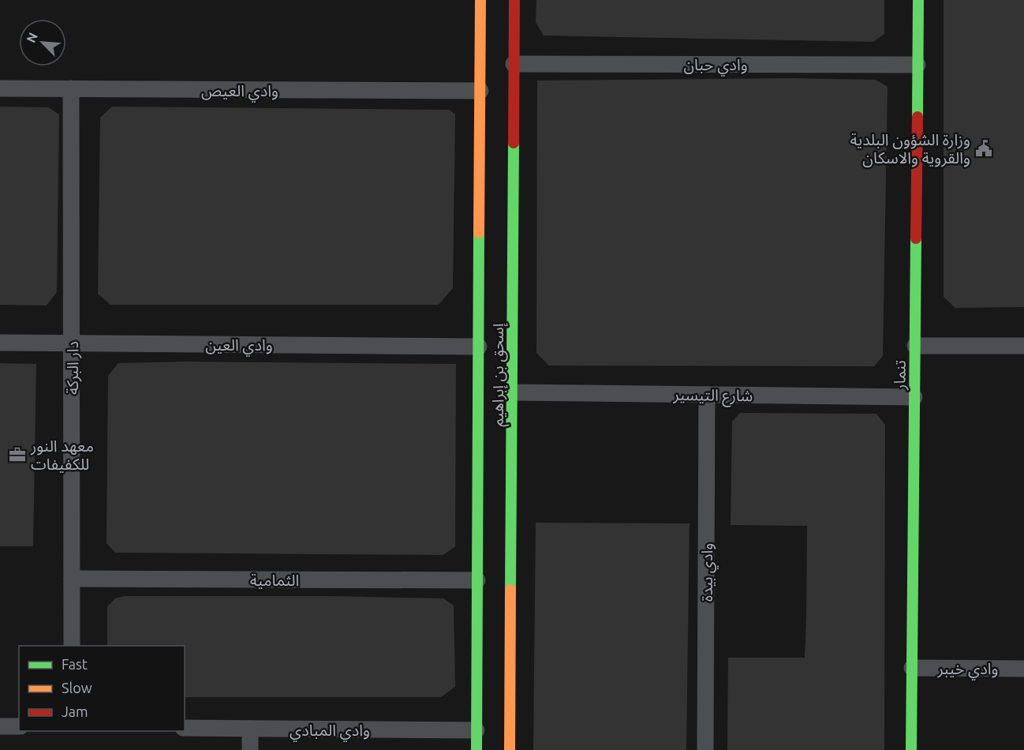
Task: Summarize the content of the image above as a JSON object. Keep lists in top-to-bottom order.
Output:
{
  "streets": {
    "street": [
      "وادي حبان",
      "وادي العيص",
      "وادي العين",
      "دار البركة",
      "إسحق بن إبراهيم",
      "تنمار",
      "شارع التيسير",
      "وادي بيدة",
      "الثمامية",
      "وادي خيبر",
      "وادي المبادي"
    ]
  },
  "crossings": [
    ["وادي حبان", "إسحق بن إبراهيم"],
    ["وادي حبان", "تنمار"],
    ["وادي العيص", "دار البركة"],
    ["وادي العيص", "إسحق بن إبراهيم"],
    ["وادي العين", "دار البركة"],
    ["وادي العين", "إسحق بن إبراهيم"],
    ["دار البركة", "الثمامية"],
    ["إسحق بن إبراهيم", "شارع التيسير"],
    ["إسحق بن إبراهيم", "الثمامية"],
    ["إسحق بن إبراهيم", "وادي المبادي"],
    ["تنمار", "شارع التيسير"],
    ["تنمار", "وادي خيبر"],
    ["شارع التيسير", "وادي بيدة"]
  ],
  "places": {
    "public building": ["وزارة الشؤون البلدية والقروية والاسكان"],
    "office": ["معهد النور للكفيفات"]
  },
  "legend": ["Fast", "Slow", "Jam"],
  "north": "top left"
}
